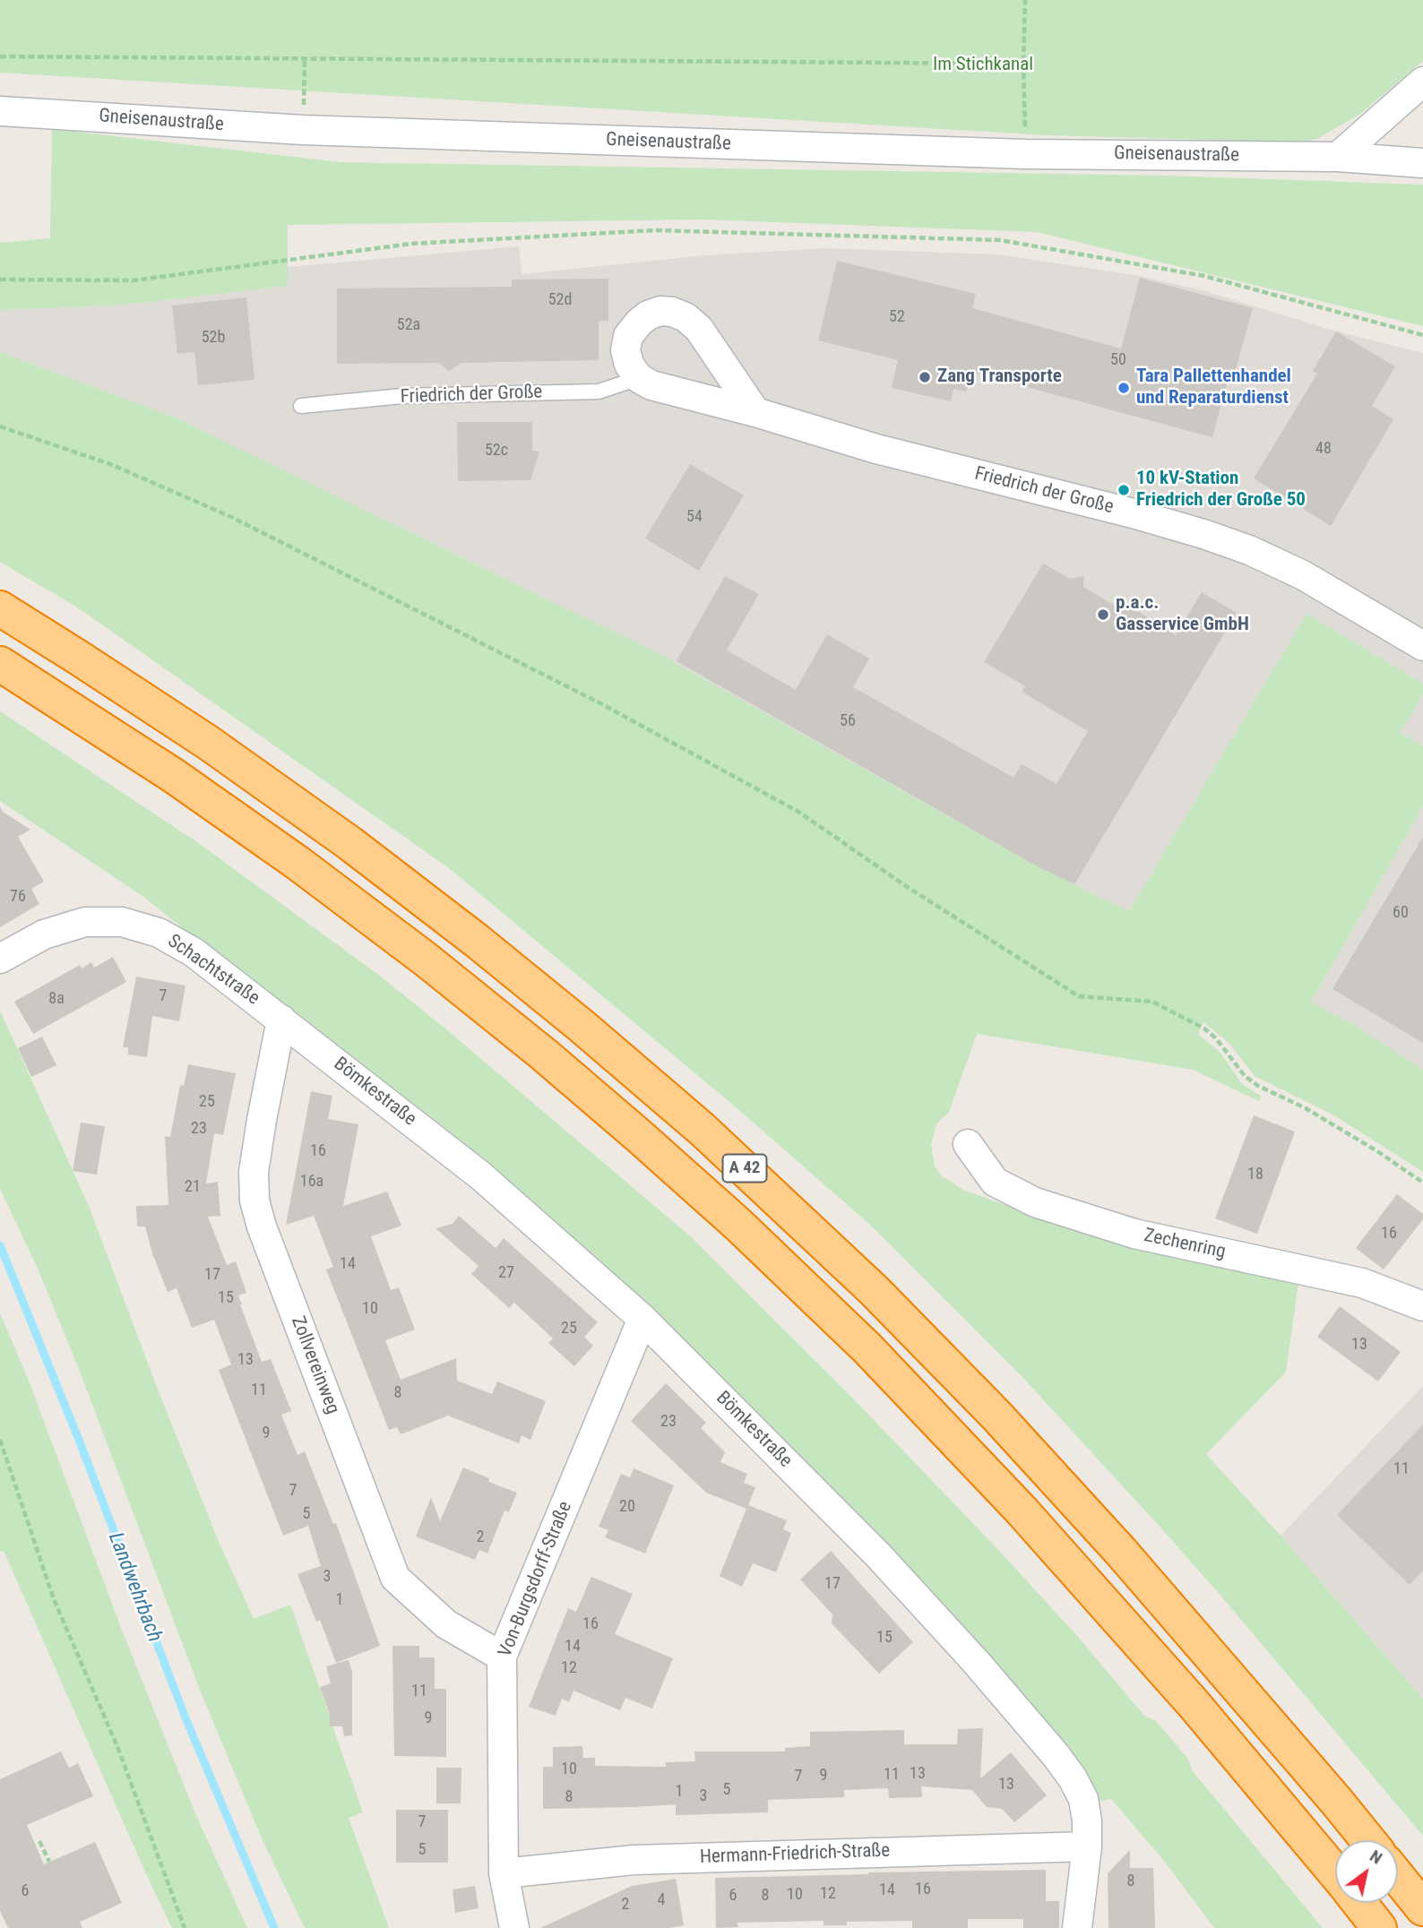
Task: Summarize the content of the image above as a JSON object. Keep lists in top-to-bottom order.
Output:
{
  "streets": {
    "highway": ["A 42"],
    "street": [
      "Gneisenaustraße",
      "Friedrich der Große",
      "Schachtstraße",
      "Bömkestraße",
      "Zechenring",
      "Zollvereinweg",
      "Von-Burgsdorff-Straße",
      "Hermann-Friedrich-Straße"
    ]
  },
  "crossings": [
    ["Schachtstraße", "Bömkestraße"],
    ["Schachtstraße", "Zollvereinweg"],
    ["Bömkestraße", "Zollvereinweg"],
    ["Bömkestraße", "Von-Burgsdorff-Straße"],
    ["Bömkestraße", "Hermann-Friedrich-Straße"],
    ["Zollvereinweg", "Von-Burgsdorff-Straße"],
    ["Von-Burgsdorff-Straße", "Hermann-Friedrich-Straße"]
  ],
  "water": ["Landwehrbach"],
  "parks": ["Im Stichkanal"],
  "places": [
    "Zang Transporte",
    "Tara Pallettenhandel und Reparaturdienst",
    "10 kV-Station Friedrich der Große 50",
    "p.a.c. Gasservice GmbH"
  ],
  "house_numbers": [
    "52d",
    "52",
    "52a",
    "52b",
    "50",
    "48",
    "52c",
    "54",
    "56",
    "76",
    "60",
    "7",
    "8a",
    "25",
    "23",
    "16",
    "18",
    "16a",
    "21",
    "16",
    "14",
    "27",
    "17",
    "15",
    "10",
    "25",
    "13",
    "13",
    "11",
    "8",
    "23",
    "9",
    "11",
    "7",
    "20",
    "5",
    "2",
    "3",
    "17",
    "1",
    "16",
    "15",
    "14",
    "12",
    "11",
    "9",
    "10",
    "13",
    "11",
    "9",
    "7",
    "13",
    "5",
    "1",
    "3",
    "8",
    "7",
    "5",
    "8",
    "16",
    "14",
    "6",
    "12",
    "10",
    "6",
    "8",
    "4",
    "2"
  ],
  "north": "top right"
}
